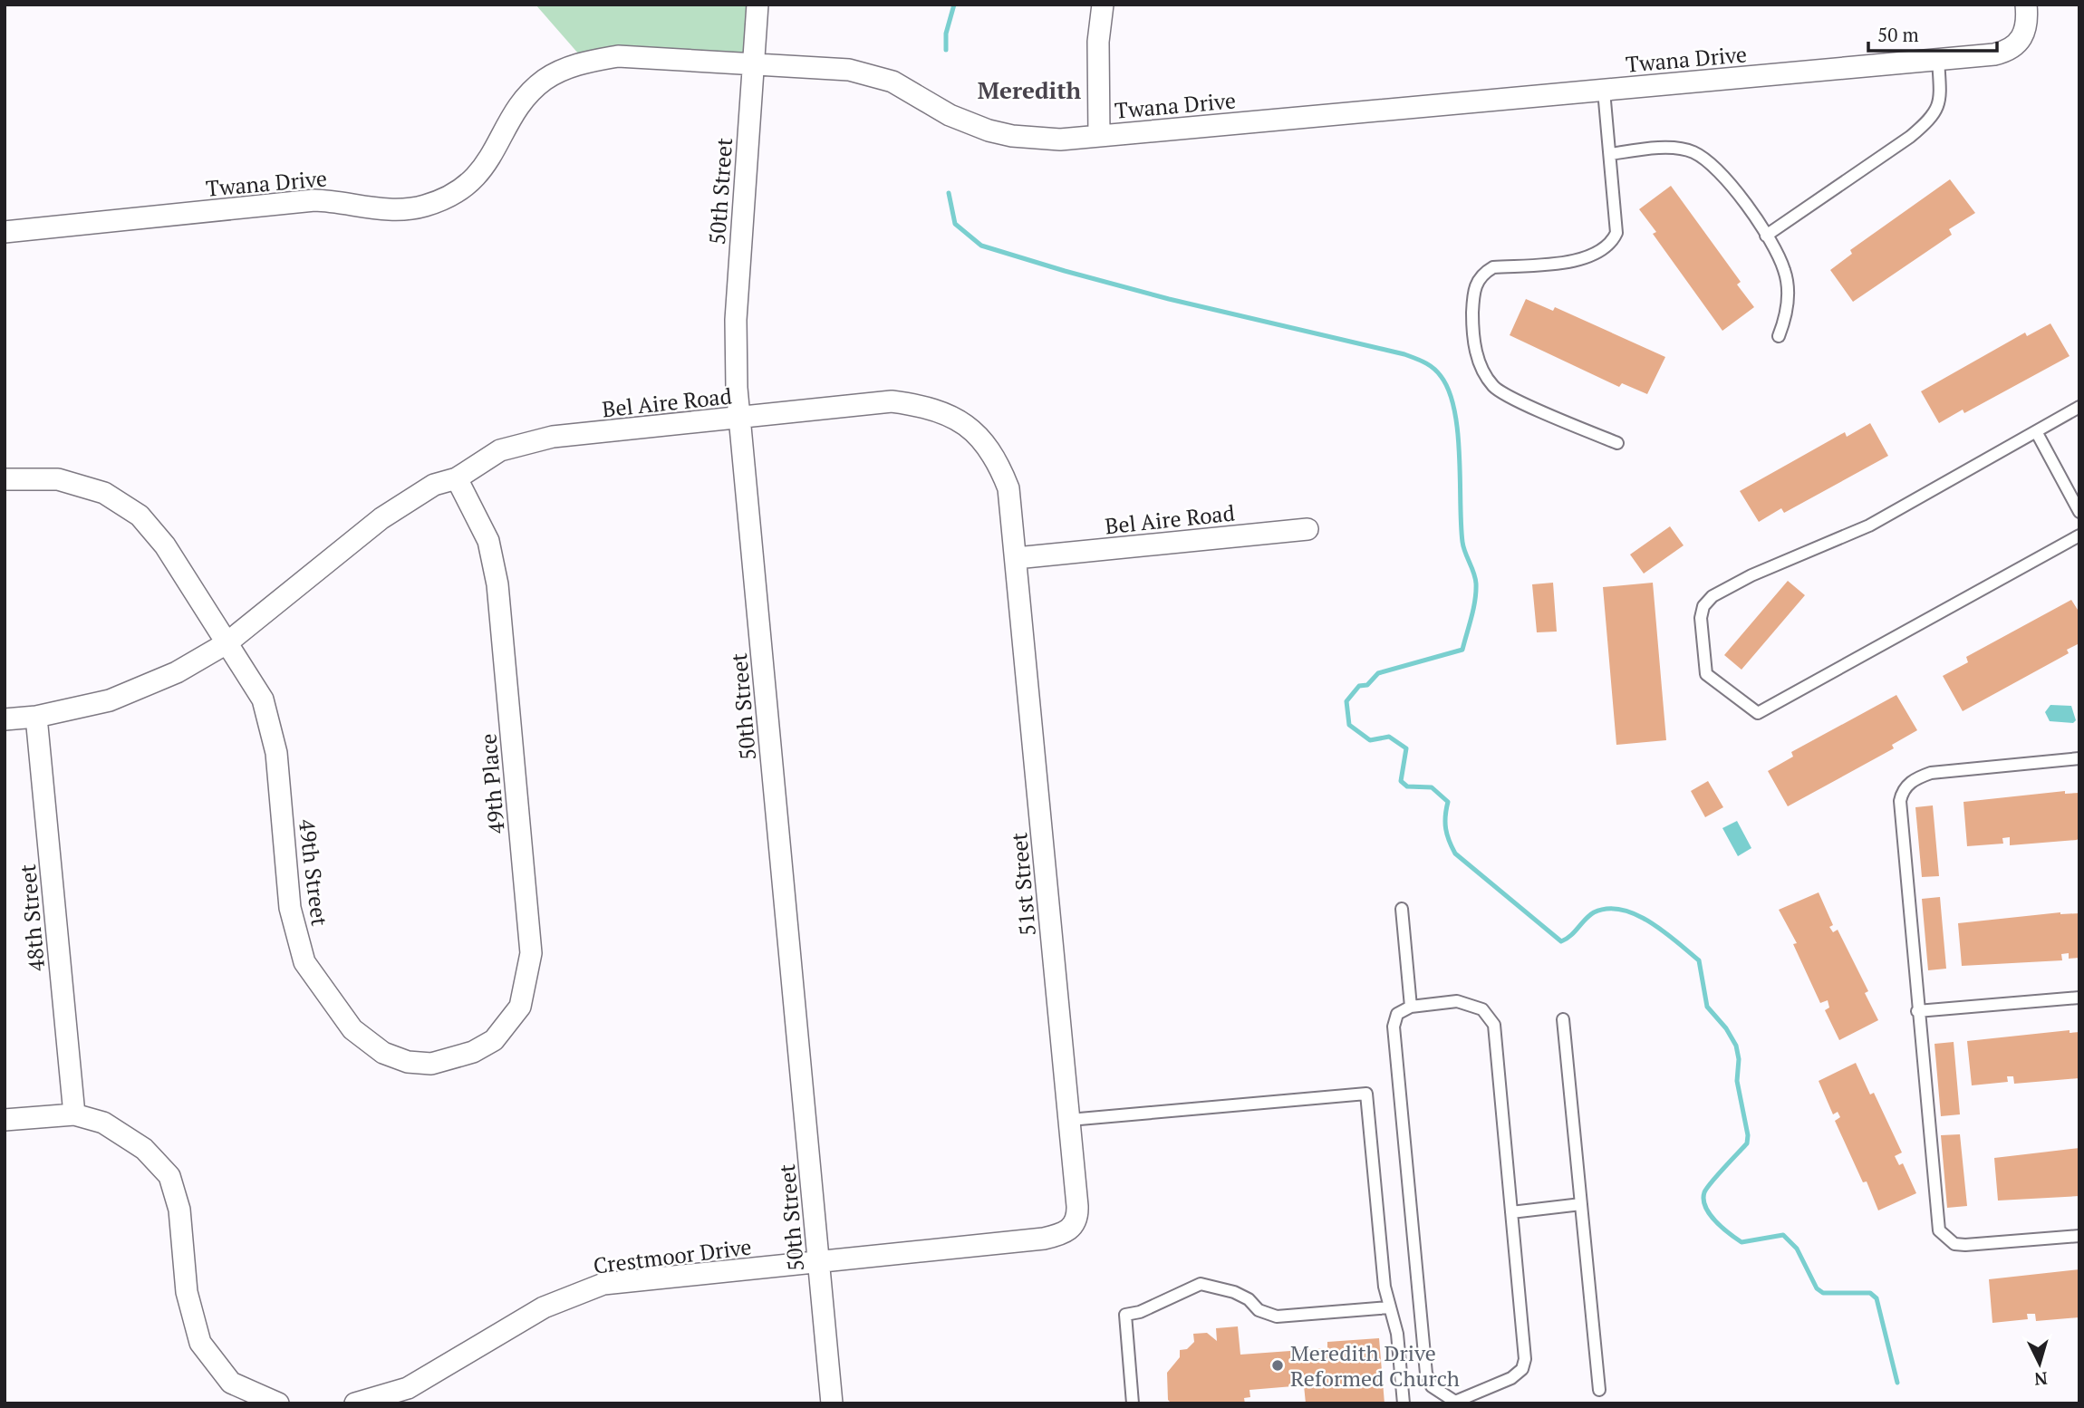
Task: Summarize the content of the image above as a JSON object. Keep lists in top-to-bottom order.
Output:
{
  "streets": {
    "street": [
      "Twana Drive",
      "50th Street",
      "Bel Aire Road",
      "49th Place",
      "49th Street",
      "51st Street",
      "48th Street",
      "Crestmoor Drive"
    ]
  },
  "crossings": [
    ["Twana Drive", "50th Street"],
    ["50th Street", "Bel Aire Road"],
    ["50th Street", "Crestmoor Drive"],
    ["Bel Aire Road", "49th Place"],
    ["Bel Aire Road", "49th Street"],
    ["Bel Aire Road", "51st Street"],
    ["Bel Aire Road", "48th Street"],
    ["49th Place", "49th Street"],
    ["51st Street", "Crestmoor Drive"]
  ],
  "districts": ["Meredith"],
  "places": ["Meredith Drive Reformed Church"],
  "scale_bar": "50 m",
  "north": "bottom"
}
